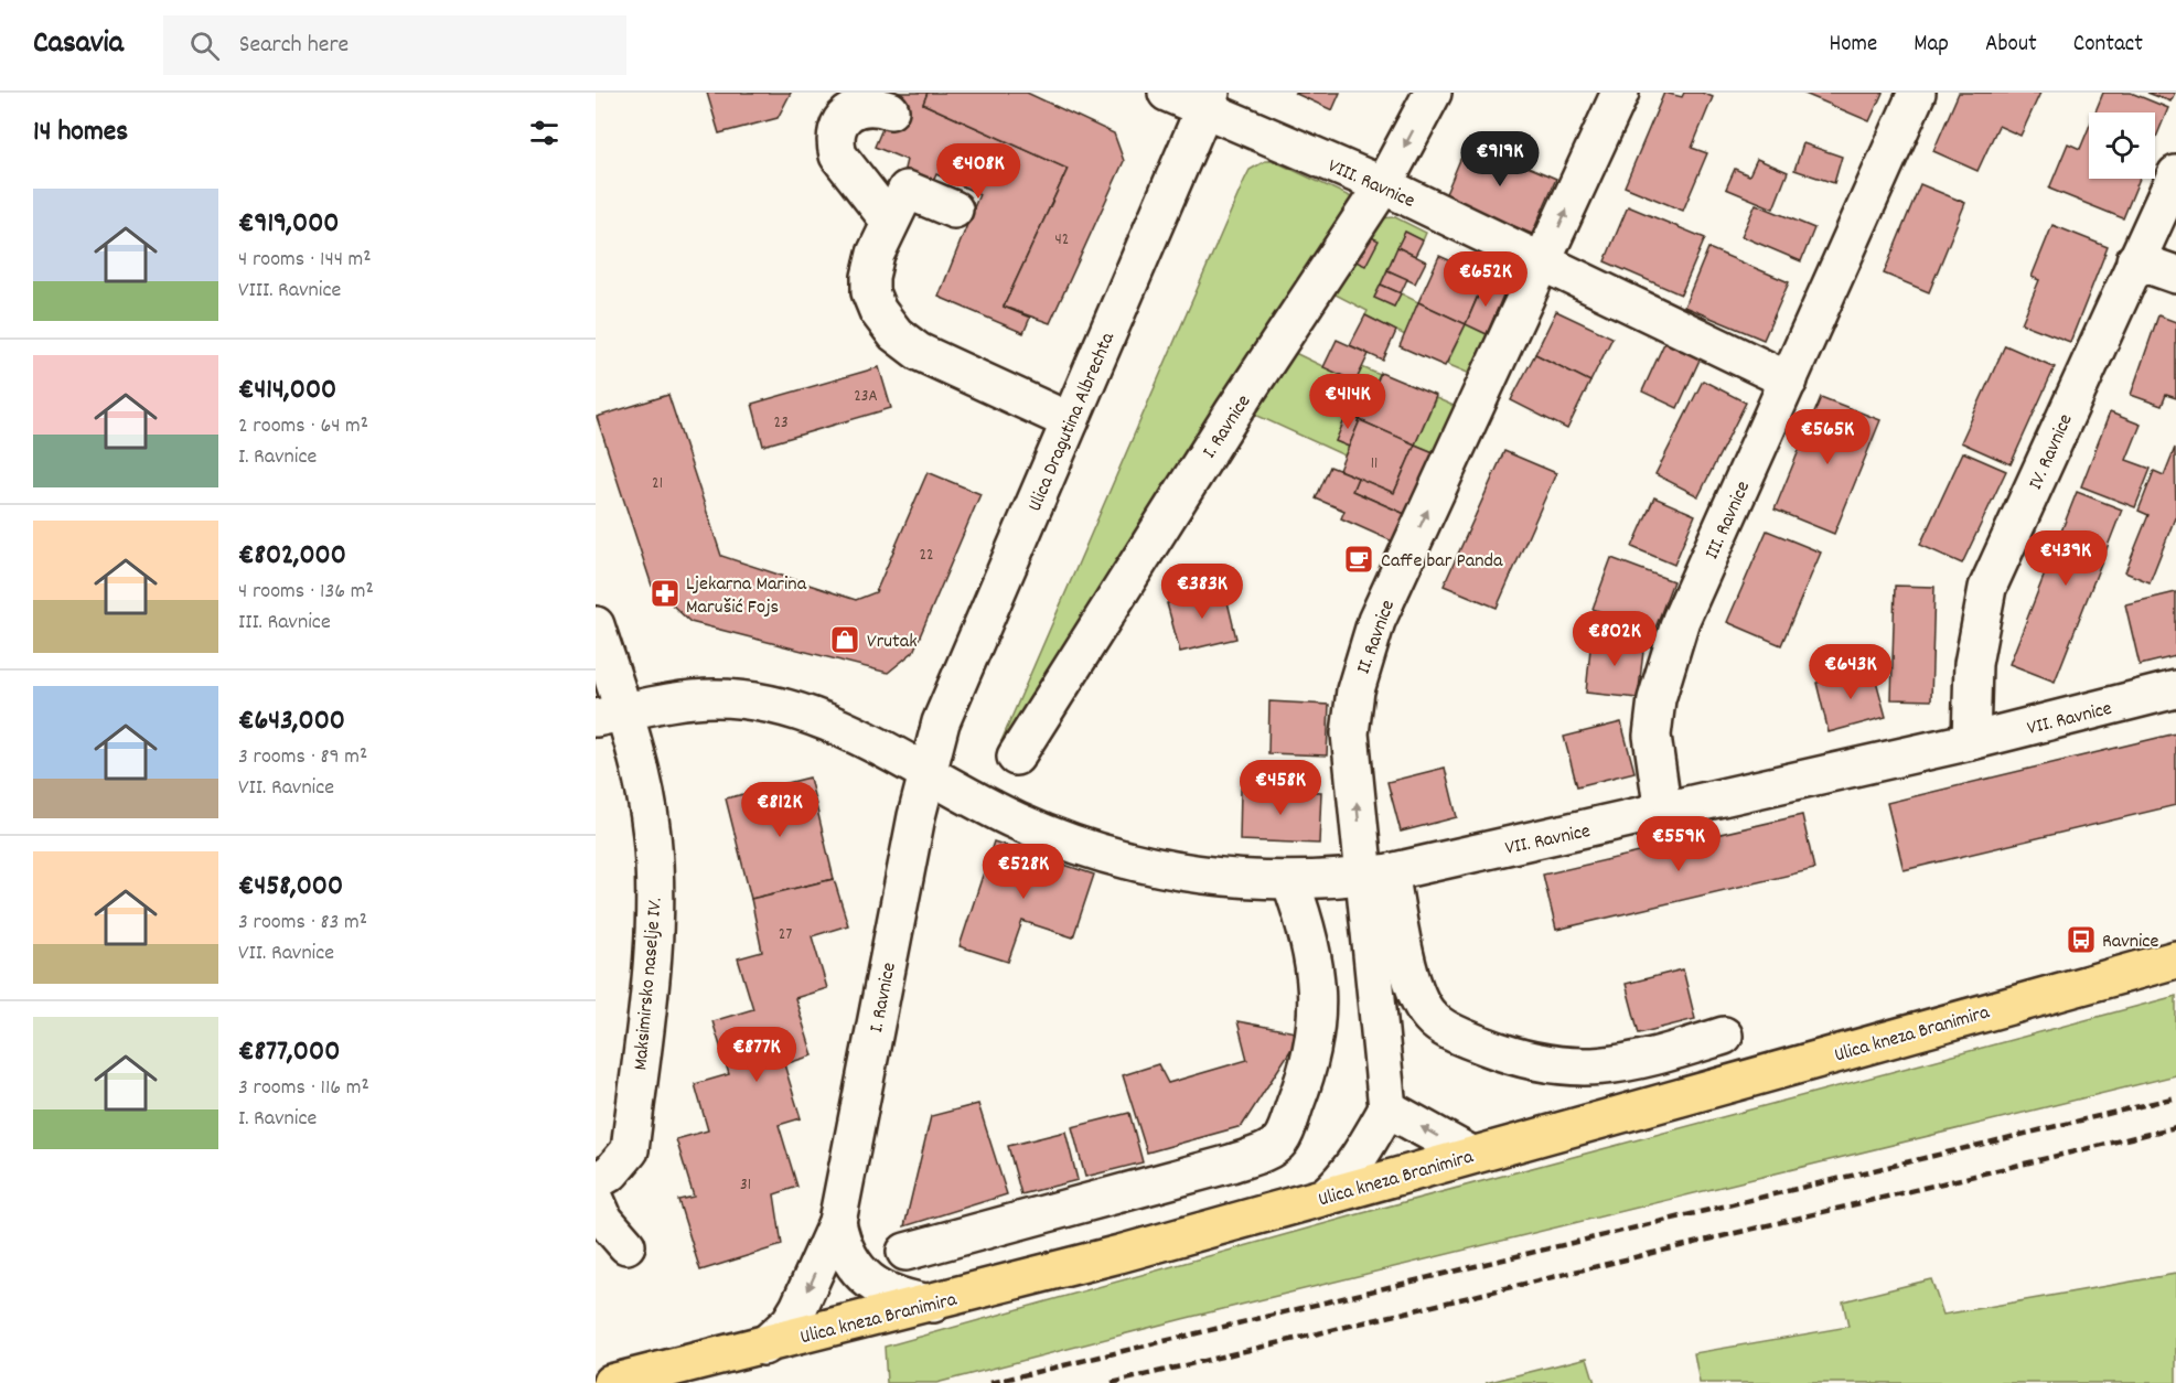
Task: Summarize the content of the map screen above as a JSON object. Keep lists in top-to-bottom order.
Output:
{
  "streets": {
    "main road": ["Ulica kneza Branimira"],
    "street": [
      "VIII. Ravnice",
      "Ulica Dragutina Albrechta",
      "I. Ravnice",
      "IV. Ravnice",
      "III. Ravnice",
      "II. Ravnice",
      "VII. Ravnice",
      "Maksimirsko naselje IV."
    ]
  },
  "crossings": [
    ["VIII. Ravnice", "Ulica Dragutina Albrechta"],
    ["VIII. Ravnice", "I. Ravnice"],
    ["VIII. Ravnice", "III. Ravnice"],
    ["VIII. Ravnice", "II. Ravnice"],
    ["Ulica Dragutina Albrechta", "I. Ravnice"],
    ["Ulica Dragutina Albrechta", "VII. Ravnice"],
    ["I. Ravnice", "VII. Ravnice"],
    ["I. Ravnice", "Ulica kneza Branimira"],
    ["IV. Ravnice", "VII. Ravnice"],
    ["III. Ravnice", "VII. Ravnice"],
    ["II. Ravnice", "VII. Ravnice"],
    ["VII. Ravnice", "Maksimirsko naselje IV."]
  ],
  "one_way": ["II. Ravnice"],
  "places": {
    "cafe": ["Caffe bar Panda"],
    "pharmacy": ["Ljekarna Marina Marušić Fojs"],
    "shop": ["Vrutak"],
    "bus stop": ["Ravnice"]
  },
  "house_numbers": [
    "42",
    "23A",
    "23",
    "11",
    "21",
    "22",
    "27",
    "31"
  ],
  "page": {
    "header": "Casavia",
    "search": "Search here",
    "nav": [
      "Home",
      "Map",
      "About",
      "Contact"
    ],
    "heading": "14 homes",
    "price": [
      "€919K",
      "€408K",
      "€652K",
      "€414K",
      "€565K",
      "€439K",
      "€383K",
      "€802K",
      "€643K",
      "€458K",
      "€812K",
      "€559K",
      "€528K",
      "€877K"
    ],
    "list": [
      {
        "name": "€919,000",
        "note": "4 rooms · 144 m² · VIII. Ravnice"
      },
      {
        "name": "€414,000",
        "note": "2 rooms · 64 m² · I. Ravnice"
      },
      {
        "name": "€802,000",
        "note": "4 rooms · 136 m² · III. Ravnice"
      },
      {
        "name": "€643,000",
        "note": "3 rooms · 89 m² · VII. Ravnice"
      },
      {
        "name": "€458,000",
        "note": "3 rooms · 83 m² · VII. Ravnice"
      },
      {
        "name": "€877,000",
        "note": "3 rooms · 116 m² · I. Ravnice"
      }
    ]
  }
}
